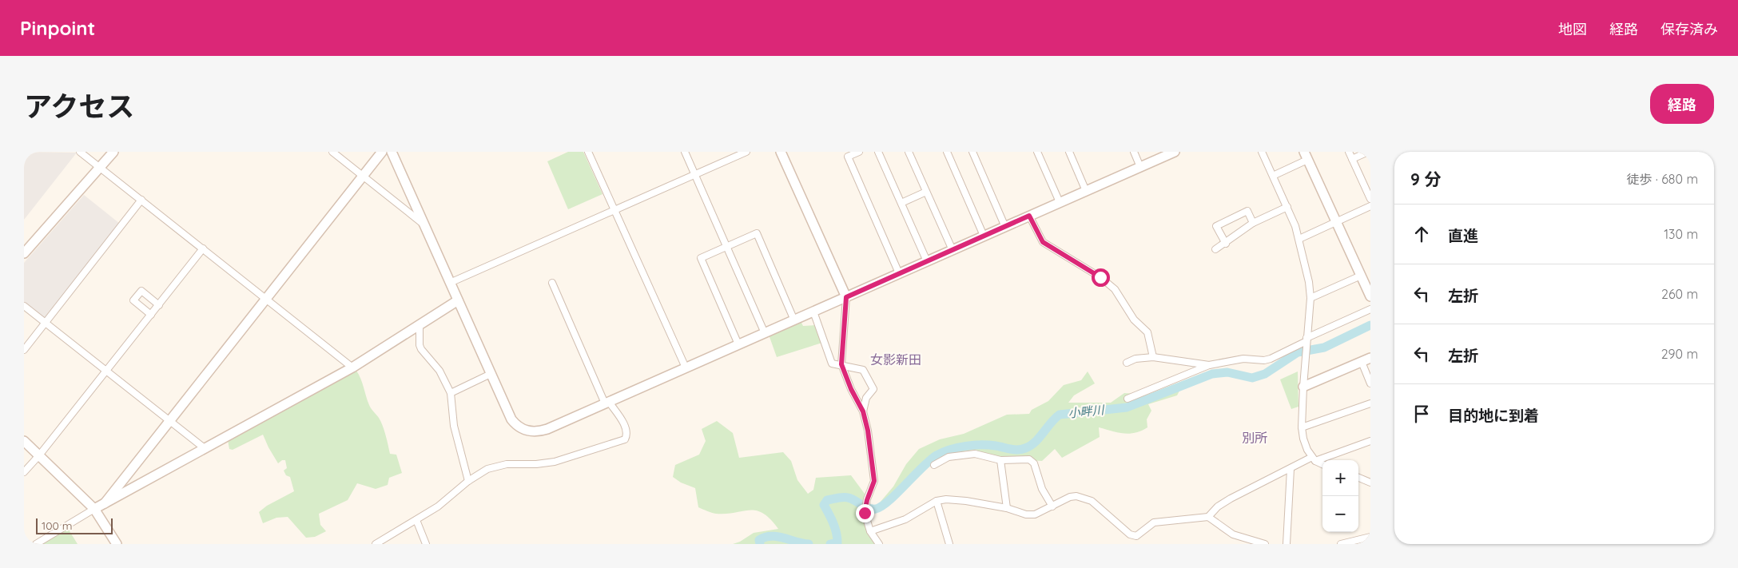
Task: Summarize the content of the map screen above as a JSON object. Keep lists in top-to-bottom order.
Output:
{
  "districts": ["女影新田", "別所"],
  "water": ["小畔川"],
  "scale_bar": "100 m",
  "page": {
    "header": "Pinpoint",
    "nav": ["地図", "経路", "保存済み"],
    "title": "アクセス",
    "buttons": "経路",
    "heading": ["9 分", "徒歩 · 680 m"],
    "list": [
      ["直進", "130 m"],
      ["左折", "260 m"],
      ["左折", "290 m"],
      "目的地に到着"
    ],
    "map_buttons": ["+", "−"],
    "scale": "100 m"
  }
}
